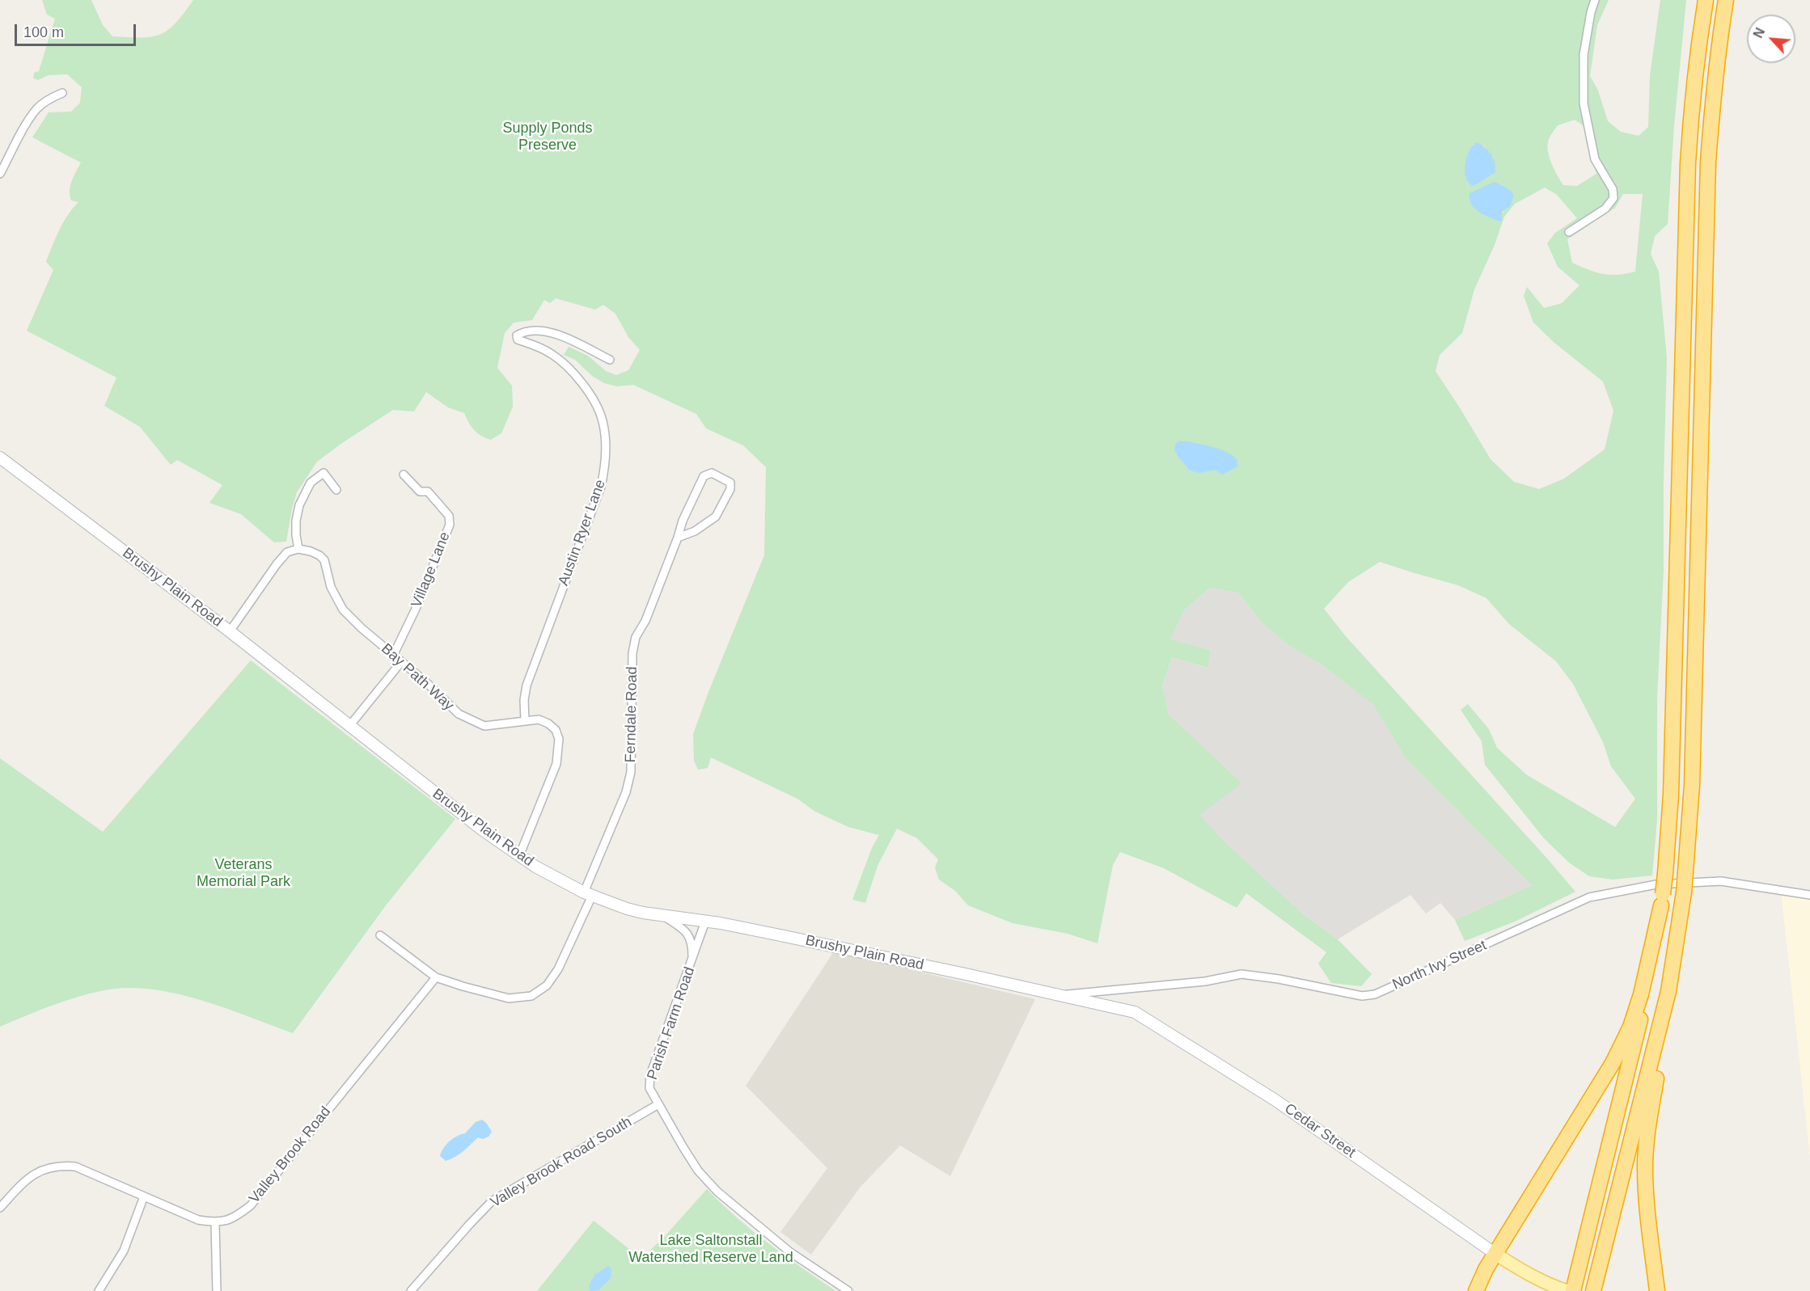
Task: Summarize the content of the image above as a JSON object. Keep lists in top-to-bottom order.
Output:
{
  "streets": {
    "main road": ["Brushy Plain Road", "Cedar Street"],
    "street": [
      "Austin Ryer Lane",
      "Village Lane",
      "Bay Path Way",
      "Ferndale Road",
      "North Ivy Street",
      "Parish Farm Road",
      "Valley Brook Road",
      "Valley Brook Road South"
    ]
  },
  "crossings": [
    ["Austin Ryer Lane", "Bay Path Way"],
    ["Village Lane", "Bay Path Way"],
    ["Brushy Plain Road", "Bay Path Way"],
    ["Brushy Plain Road", "Ferndale Road"],
    ["Brushy Plain Road", "North Ivy Street"],
    ["Brushy Plain Road", "Parish Farm Road"],
    ["Brushy Plain Road", "Cedar Street"],
    ["Ferndale Road", "Valley Brook Road"],
    ["North Ivy Street", "Cedar Street"],
    ["Parish Farm Road", "Valley Brook Road South"]
  ],
  "parks": ["Supply Ponds Preserve", "Veterans Memorial Park", "Lake Saltonstall Watershed Reserve Land"],
  "scale_bar": "100 m",
  "north": "top left"
}
